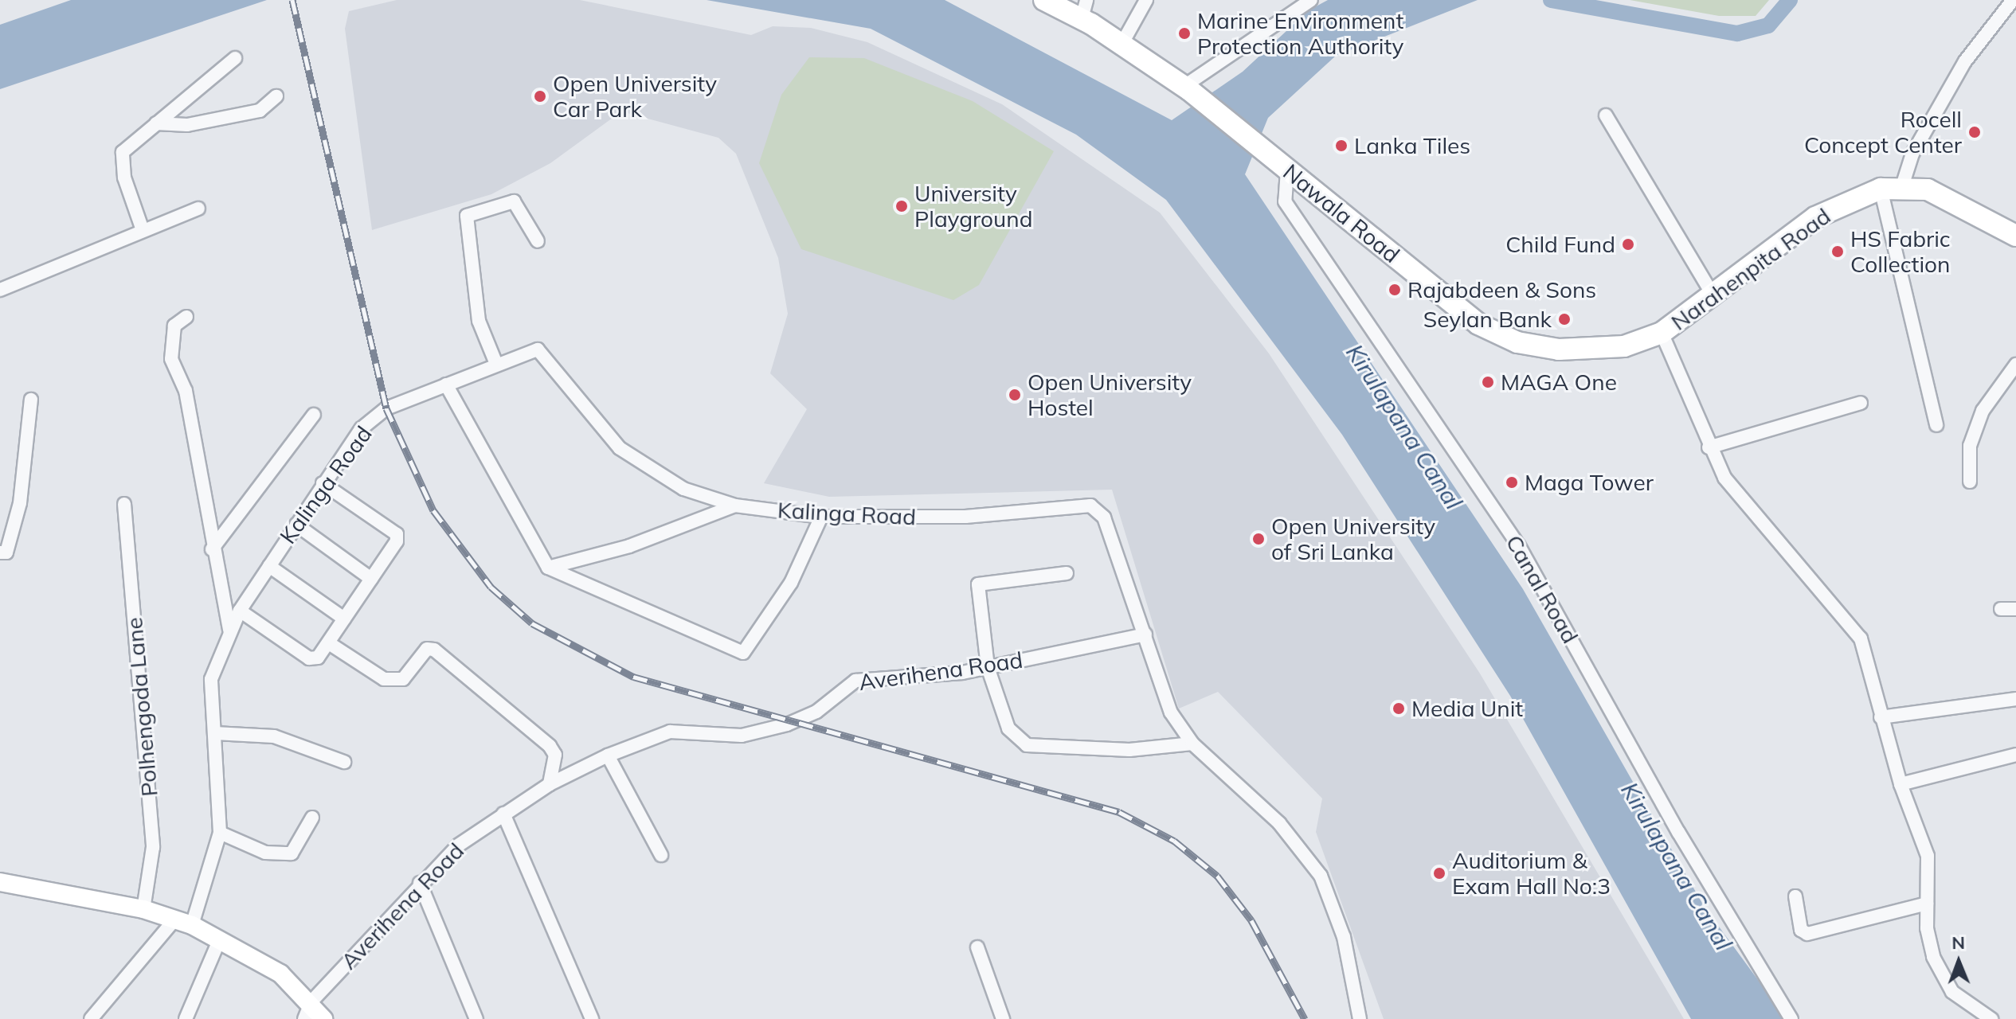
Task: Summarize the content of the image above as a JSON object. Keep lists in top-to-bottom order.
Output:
{
  "streets": {
    "main road": ["Nawala Road", "Narahenpita Road"],
    "street": [
      "Kalinga Road",
      "Canal Road",
      "Averihena Road",
      "Polhengoda Lane"
    ]
  },
  "crossings": [
    ["Nawala Road", "Narahenpita Road"],
    ["Nawala Road", "Canal Road"],
    ["Kalinga Road", "Averihena Road"]
  ],
  "water": ["Kirulapana Canal"],
  "places": [
    "Marine Environment Protection Authority",
    "Open University Car Park",
    "Rocell Concept Center",
    "Lanka Tiles",
    "University Playground",
    "Child Fund",
    "HS Fabric Collection",
    "Rajabdeen & Sons",
    "Seylan Bank",
    "MAGA One",
    "Open University Hostel",
    "Maga Tower",
    "Open University of Sri Lanka",
    "Media Unit",
    "Auditorium & Exam Hall No:3"
  ],
  "north": "top"
}
